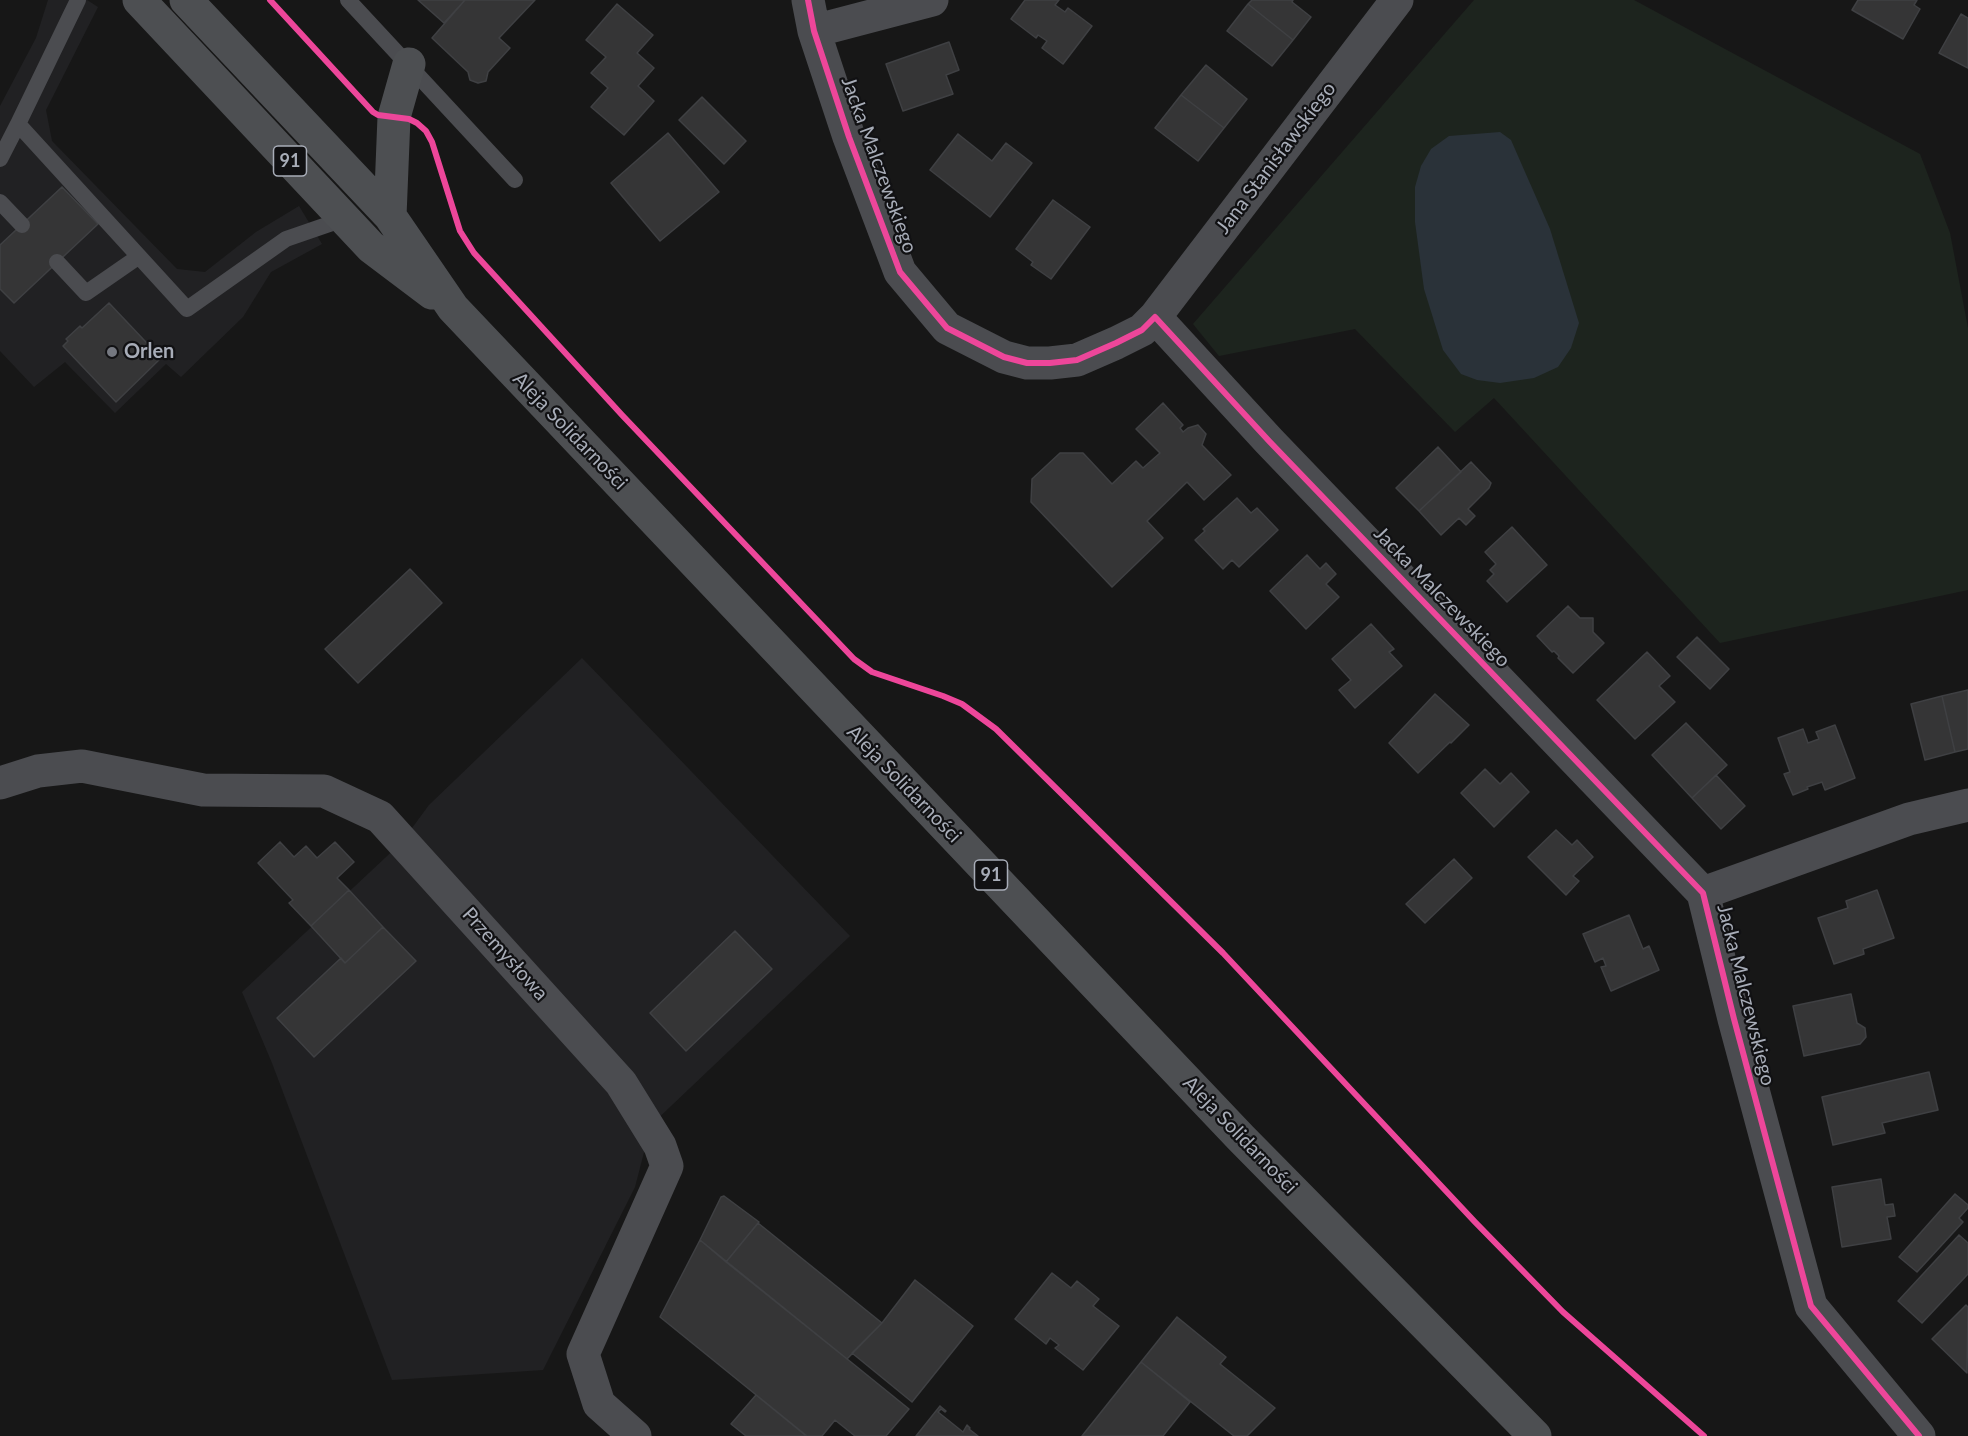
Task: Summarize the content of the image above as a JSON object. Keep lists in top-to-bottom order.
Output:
{
  "streets": {
    "main road": ["91", "Aleja Solidarności"],
    "street": ["Jana Stanisławskiego", "Jacka Malczewskiego", "Przemysłowa"]
  },
  "crossings": [
    ["Jana Stanisławskiego", "Jacka Malczewskiego"]
  ],
  "places": ["Orlen"]
}
